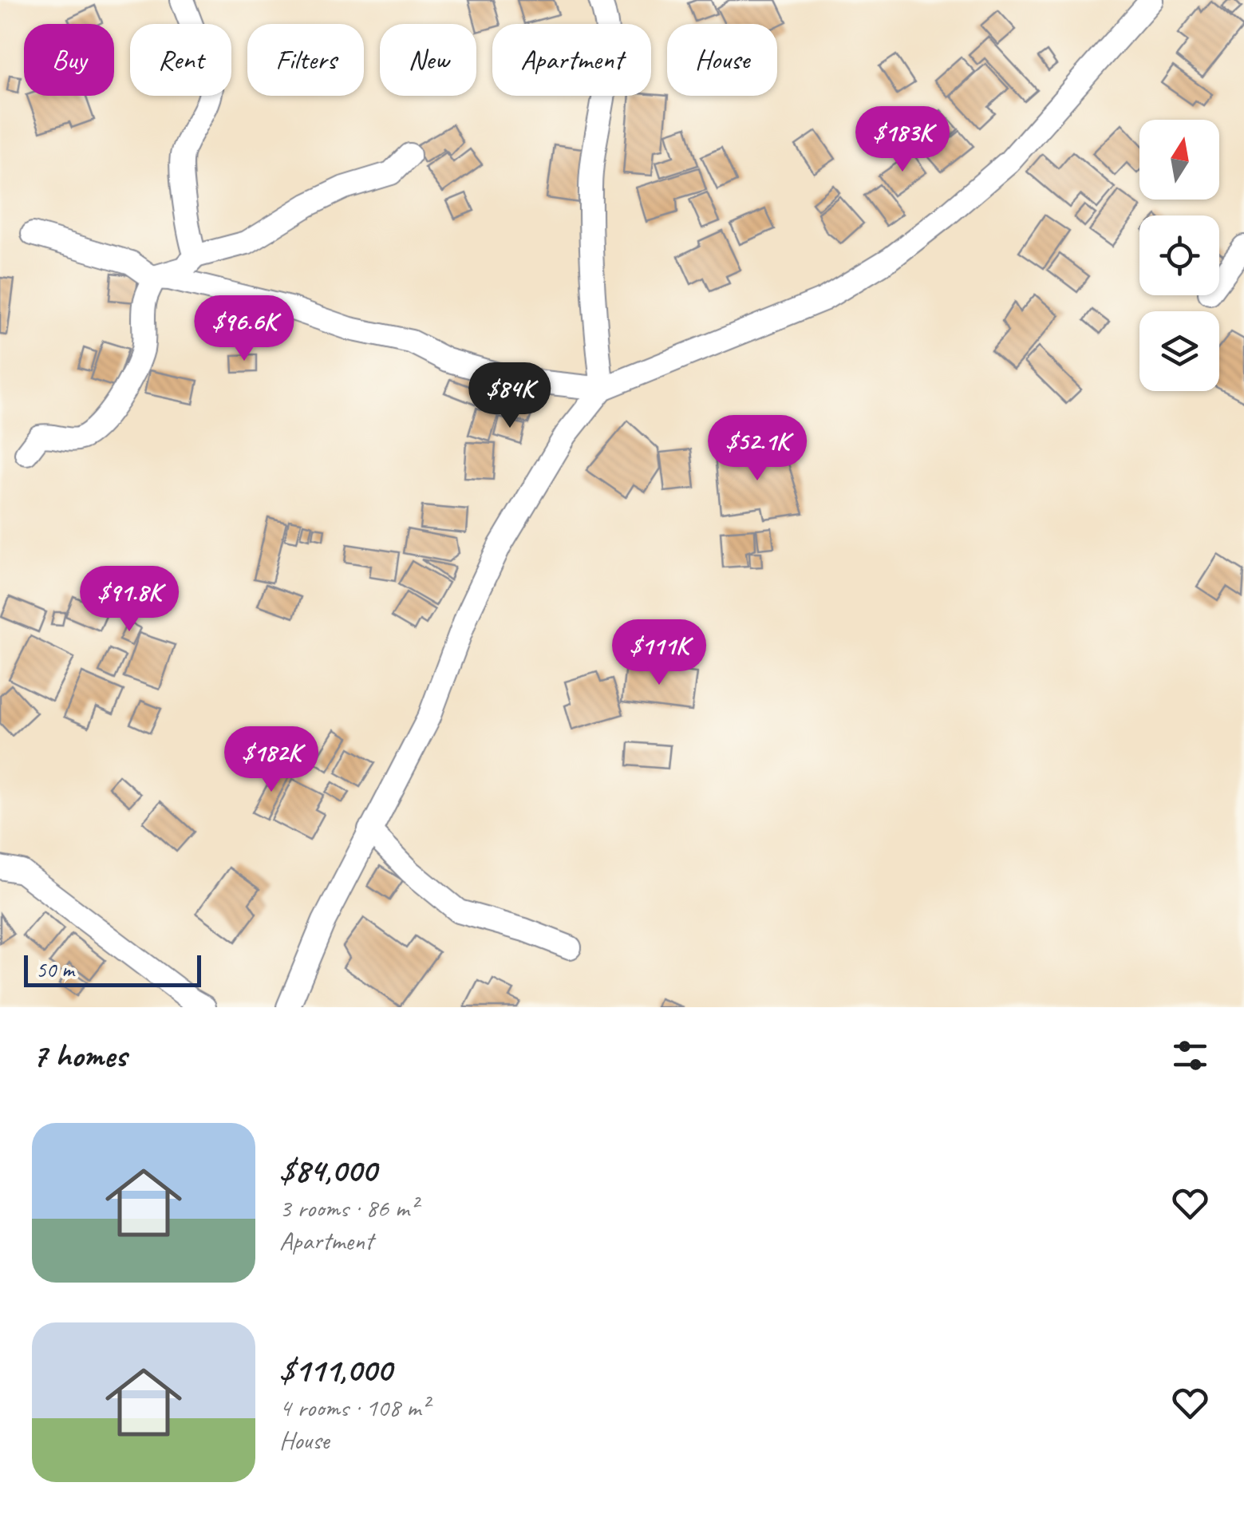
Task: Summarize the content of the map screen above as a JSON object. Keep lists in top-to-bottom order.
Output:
{
  "scale_bar": "50 m",
  "north": "top",
  "page": {
    "chip": [
      "Buy",
      "Rent",
      "Filters",
      "New",
      "Apartment",
      "House"
    ],
    "price": [
      "$183K",
      "$96.6K",
      "$84K",
      "$52.1K",
      "$91.8K",
      "$111K",
      "$182K"
    ],
    "scale": "50 m",
    "heading": "7 homes",
    "list": [
      {
        "name": "$84,000",
        "note": "3 rooms · 86 m² · Apartment"
      },
      {
        "name": "$111,000",
        "note": "4 rooms · 108 m² · House"
      }
    ]
  }
}
